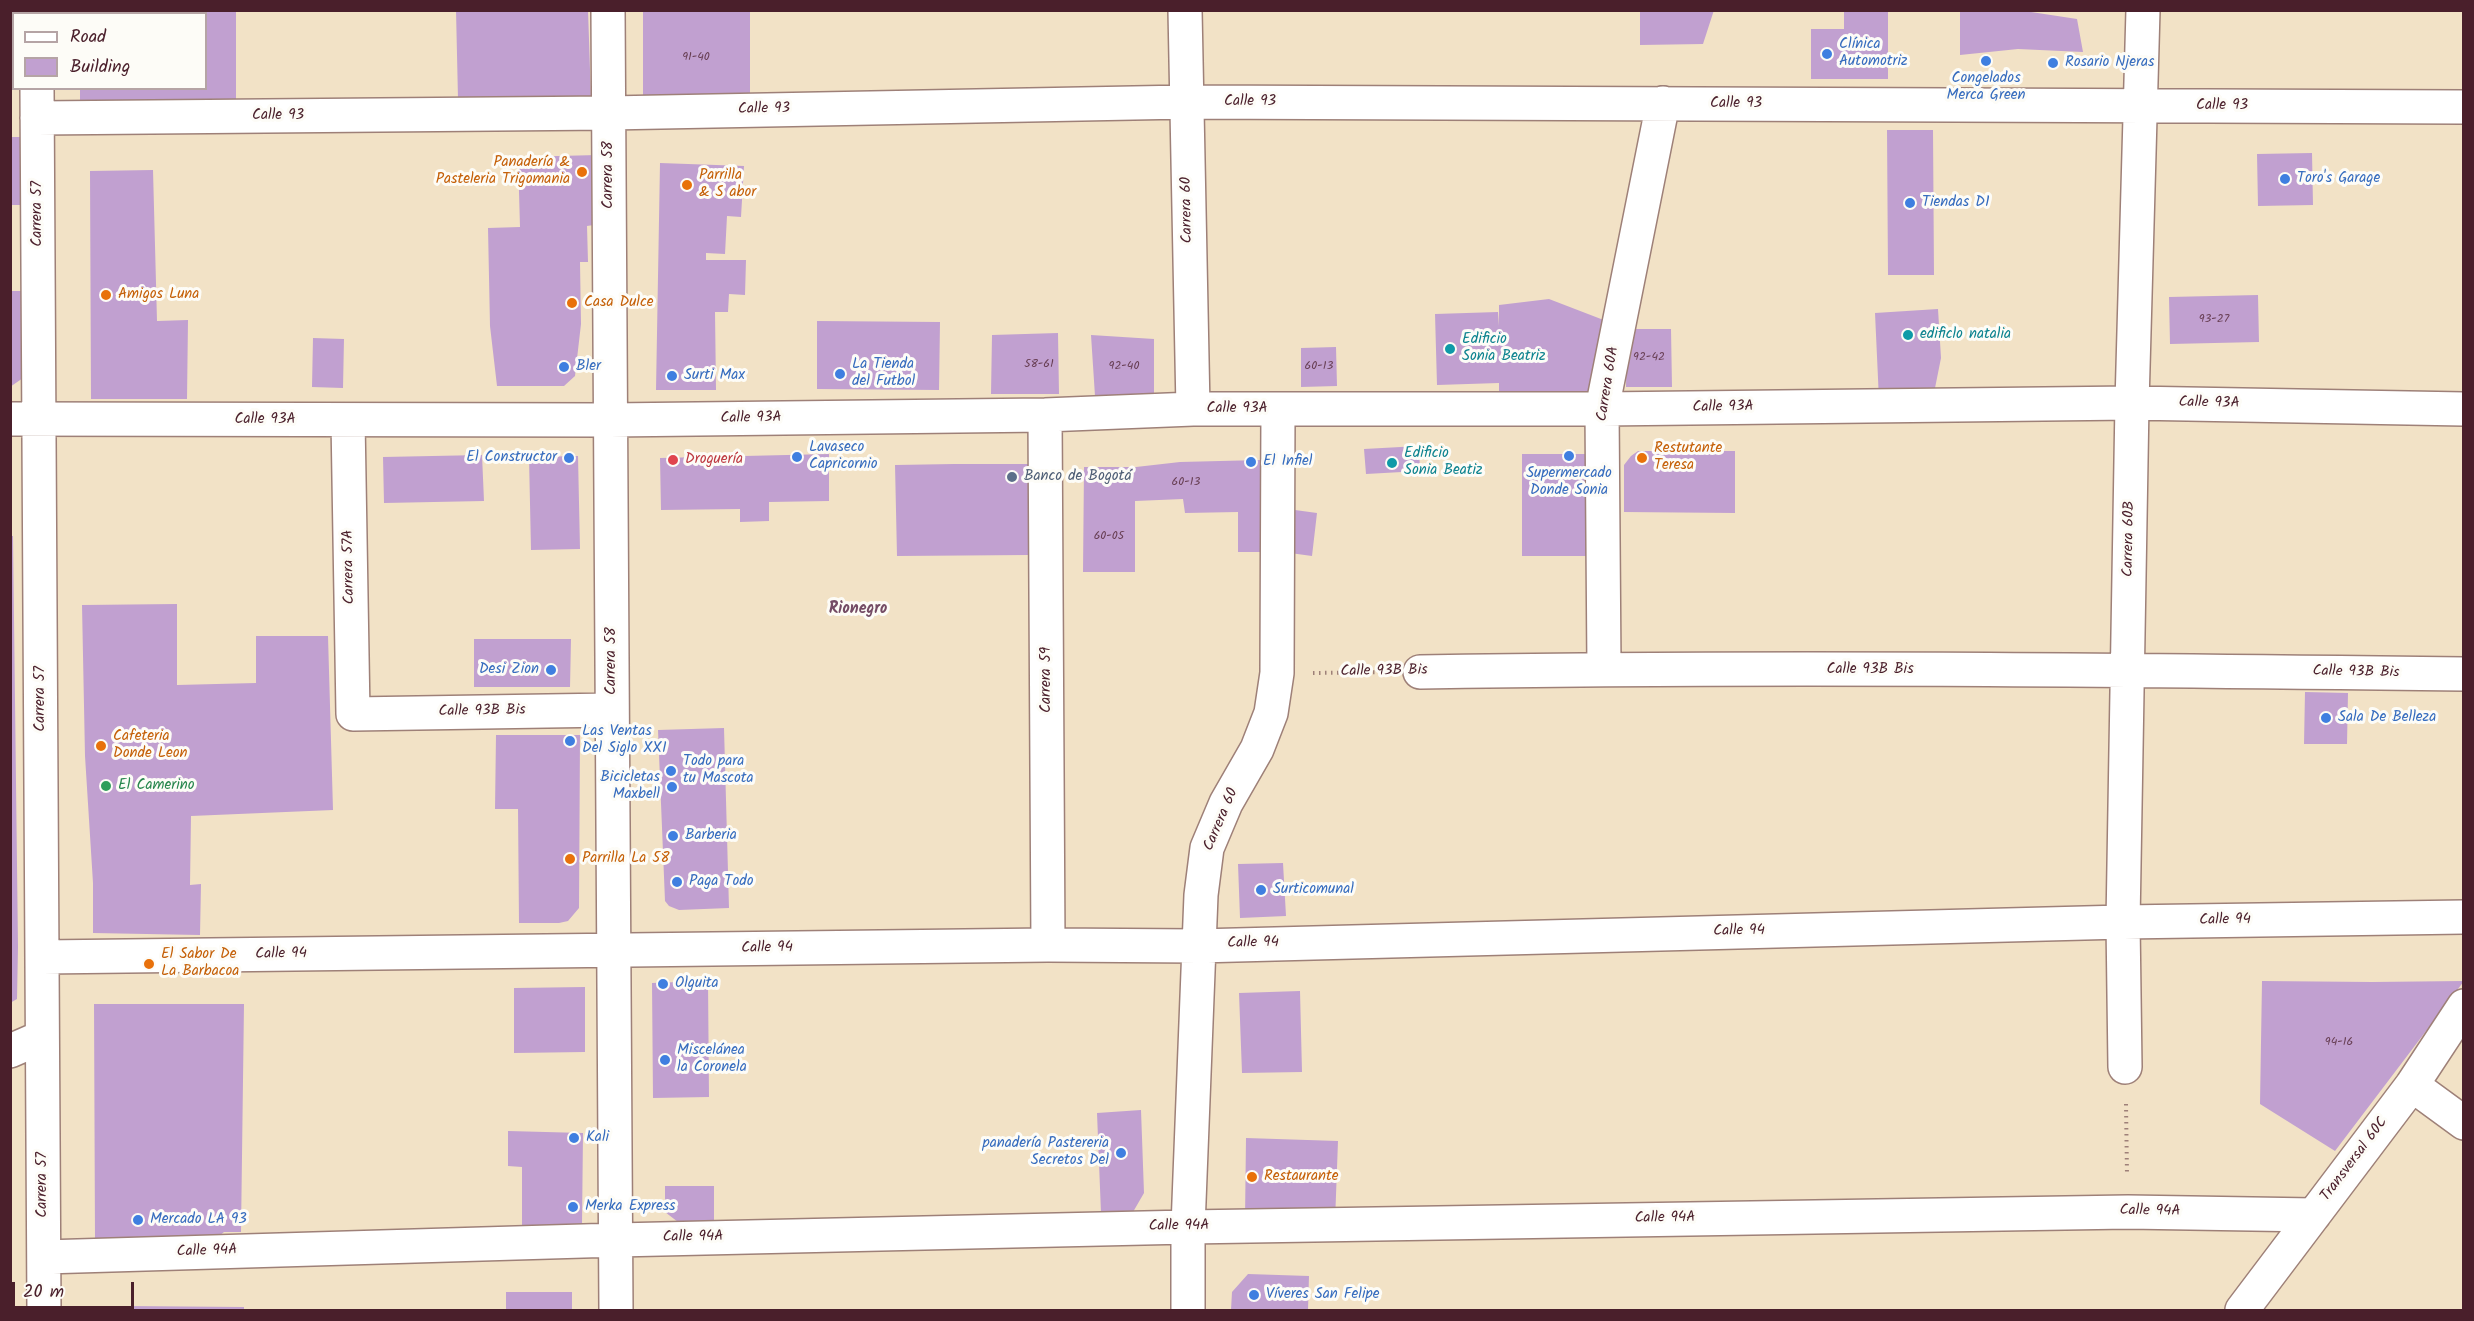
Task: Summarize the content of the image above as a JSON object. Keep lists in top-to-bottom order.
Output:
{
  "streets": {
    "street": [
      "Calle 93",
      "Carrera 58",
      "Carrera 60",
      "Carrera 57",
      "Carrera 60A",
      "Calle 93A",
      "Carrera 60B",
      "Carrera 57A",
      "Calle 93B Bis",
      "Carrera 59",
      "Calle 94",
      "Transversal 60C",
      "Calle 94A"
    ]
  },
  "crossings": [
    ["Calle 93", "Carrera 58"],
    ["Calle 93", "Carrera 60"],
    ["Calle 93", "Carrera 57"],
    ["Calle 93", "Carrera 60A"],
    ["Calle 93", "Carrera 60B"],
    ["Carrera 58", "Calle 93A"],
    ["Carrera 58", "Calle 93B Bis"],
    ["Carrera 58", "Calle 94"],
    ["Carrera 58", "Calle 94A"],
    ["Carrera 60", "Calle 93A"],
    ["Carrera 60", "Calle 93B Bis"],
    ["Carrera 60", "Calle 94"],
    ["Carrera 60", "Calle 94A"],
    ["Carrera 57", "Calle 93A"],
    ["Carrera 57", "Calle 94"],
    ["Carrera 57", "Calle 94A"],
    ["Carrera 60A", "Calle 93A"],
    ["Carrera 60A", "Calle 93B Bis"],
    ["Calle 93A", "Carrera 60B"],
    ["Calle 93A", "Carrera 57A"],
    ["Calle 93A", "Carrera 59"],
    ["Carrera 60B", "Calle 93B Bis"],
    ["Carrera 60B", "Calle 94"],
    ["Carrera 57A", "Calle 93B Bis"],
    ["Carrera 59", "Calle 94"],
    ["Transversal 60C", "Calle 94A"]
  ],
  "districts": ["Rionegro"],
  "places": [
    "Clínica Automotriz",
    "Congelados Merca Green",
    "Rosario Njeras",
    "Panadería & Pasteleria Trigomania",
    "Toro's Garage",
    "Parrilla & S abor",
    "Tiendas D1",
    "Amigos Luna",
    "Casa Dulce",
    "edificlo natalia",
    "Edificio Sonia Beatriz",
    "Bler",
    "La Tienda del Futbol",
    "Surti Max",
    "Supermercado Donde Sonia",
    "Lavaseco Capricornio",
    "El Constructor",
    "Restutante Teresa",
    "Droguería",
    "El Infiel",
    "Edificio Sonia Beatiz",
    "Banco de Bogotá",
    "Desi Zion",
    "Sala De Belleza",
    "Las Ventas Del Siglo XXI",
    "Cafeteria Donde Leon",
    "Todo para tu Mascota",
    "El Camerino",
    "Bicicletas Maxbell",
    "Barberia",
    "Parrilla La 58",
    "Paga Todo",
    "Surticomunal",
    "El Sabor De La Barbacoa",
    "Olguita",
    "Miscelánea la Coronela",
    "Kali",
    "panadería Pastereria Secretos Del",
    "Restaurante",
    "Merka Express",
    "Mercado LA 93",
    "Víveres San Felipe"
  ],
  "house_numbers": [
    "91-40",
    "93-27",
    "92-42",
    "58-61",
    "92-40",
    "60-13",
    "60-13",
    "60-05",
    "94-16"
  ],
  "legend": ["Road", "Building"],
  "scale_bar": "20 m"
}
